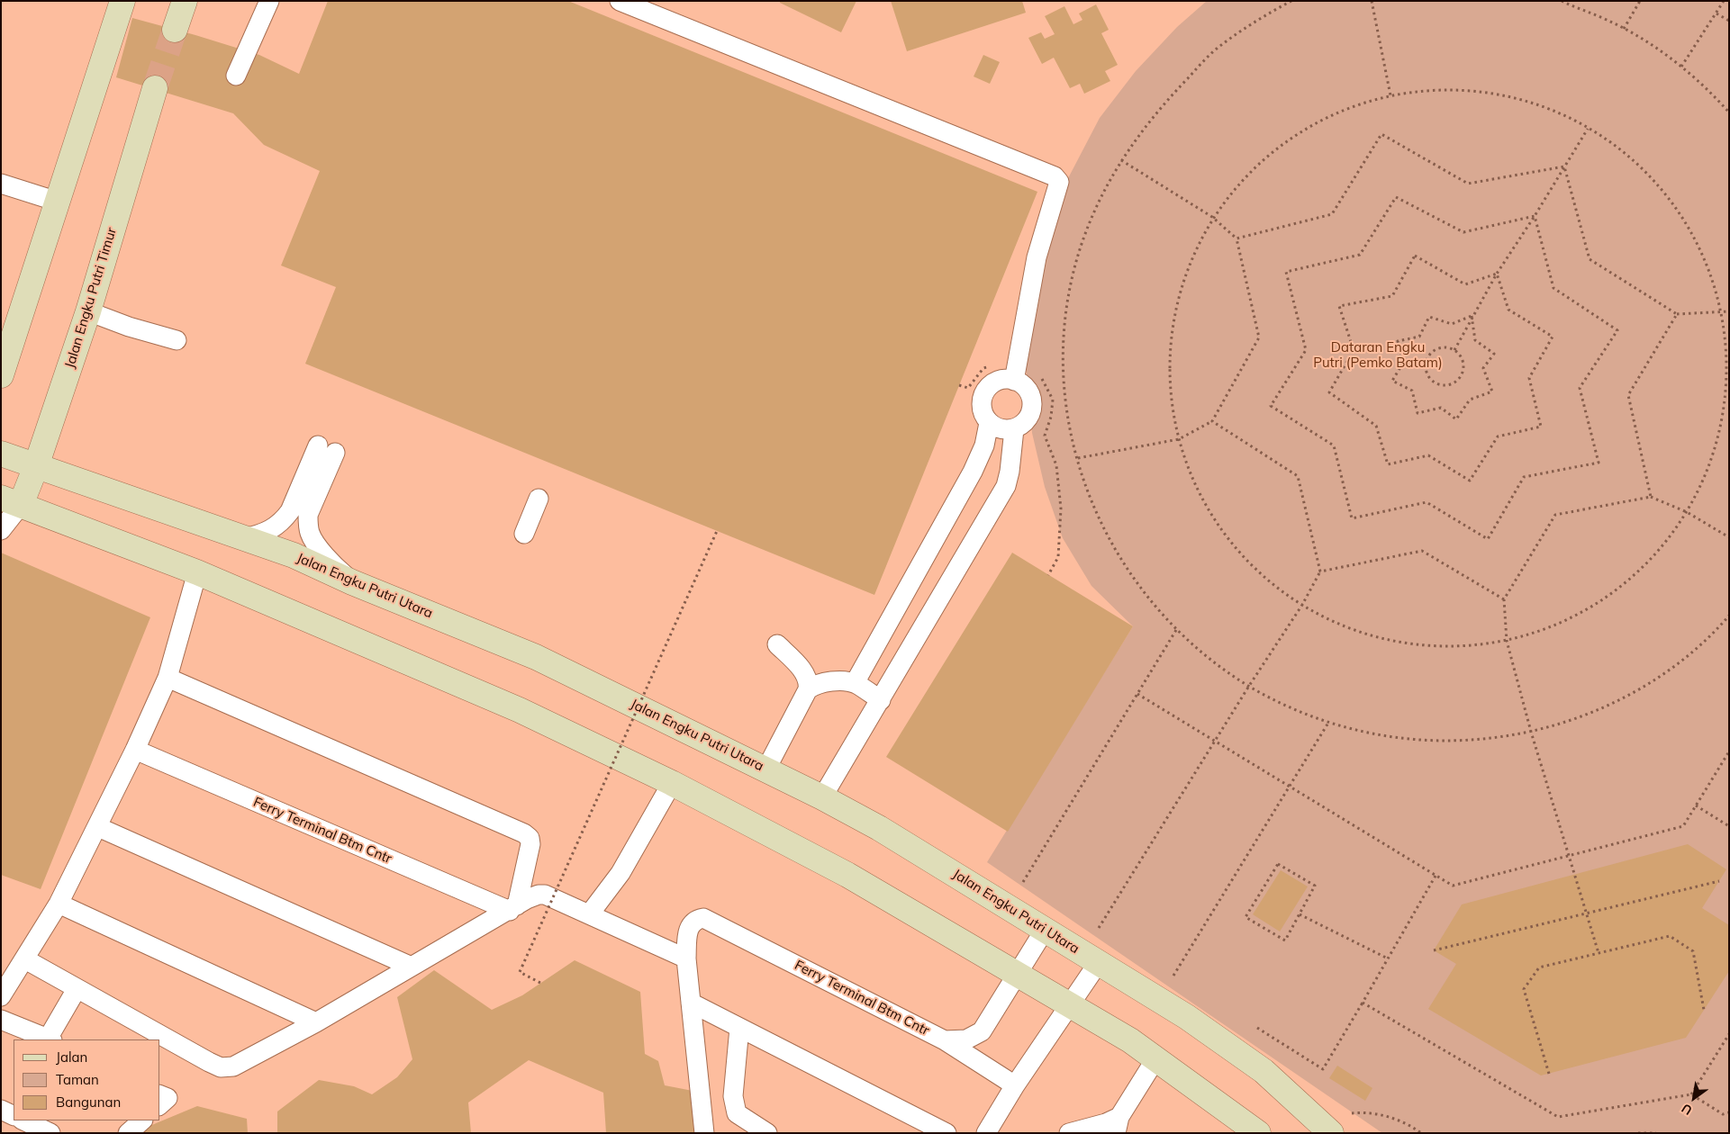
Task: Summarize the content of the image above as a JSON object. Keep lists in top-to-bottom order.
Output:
{
  "streets": {
    "main road": ["Jalan Engku Putri Timur", "Jalan Engku Putri Utara"],
    "lane": ["Ferry Terminal Btm Cntr"]
  },
  "crossings": [
    ["Jalan Engku Putri Timur", "Jalan Engku Putri Utara"]
  ],
  "parks": ["Dataran Engku Putri (Pemko Batam)"],
  "legend": ["Jalan", "Taman", "Bangunan"],
  "north": "bottom left"
}
